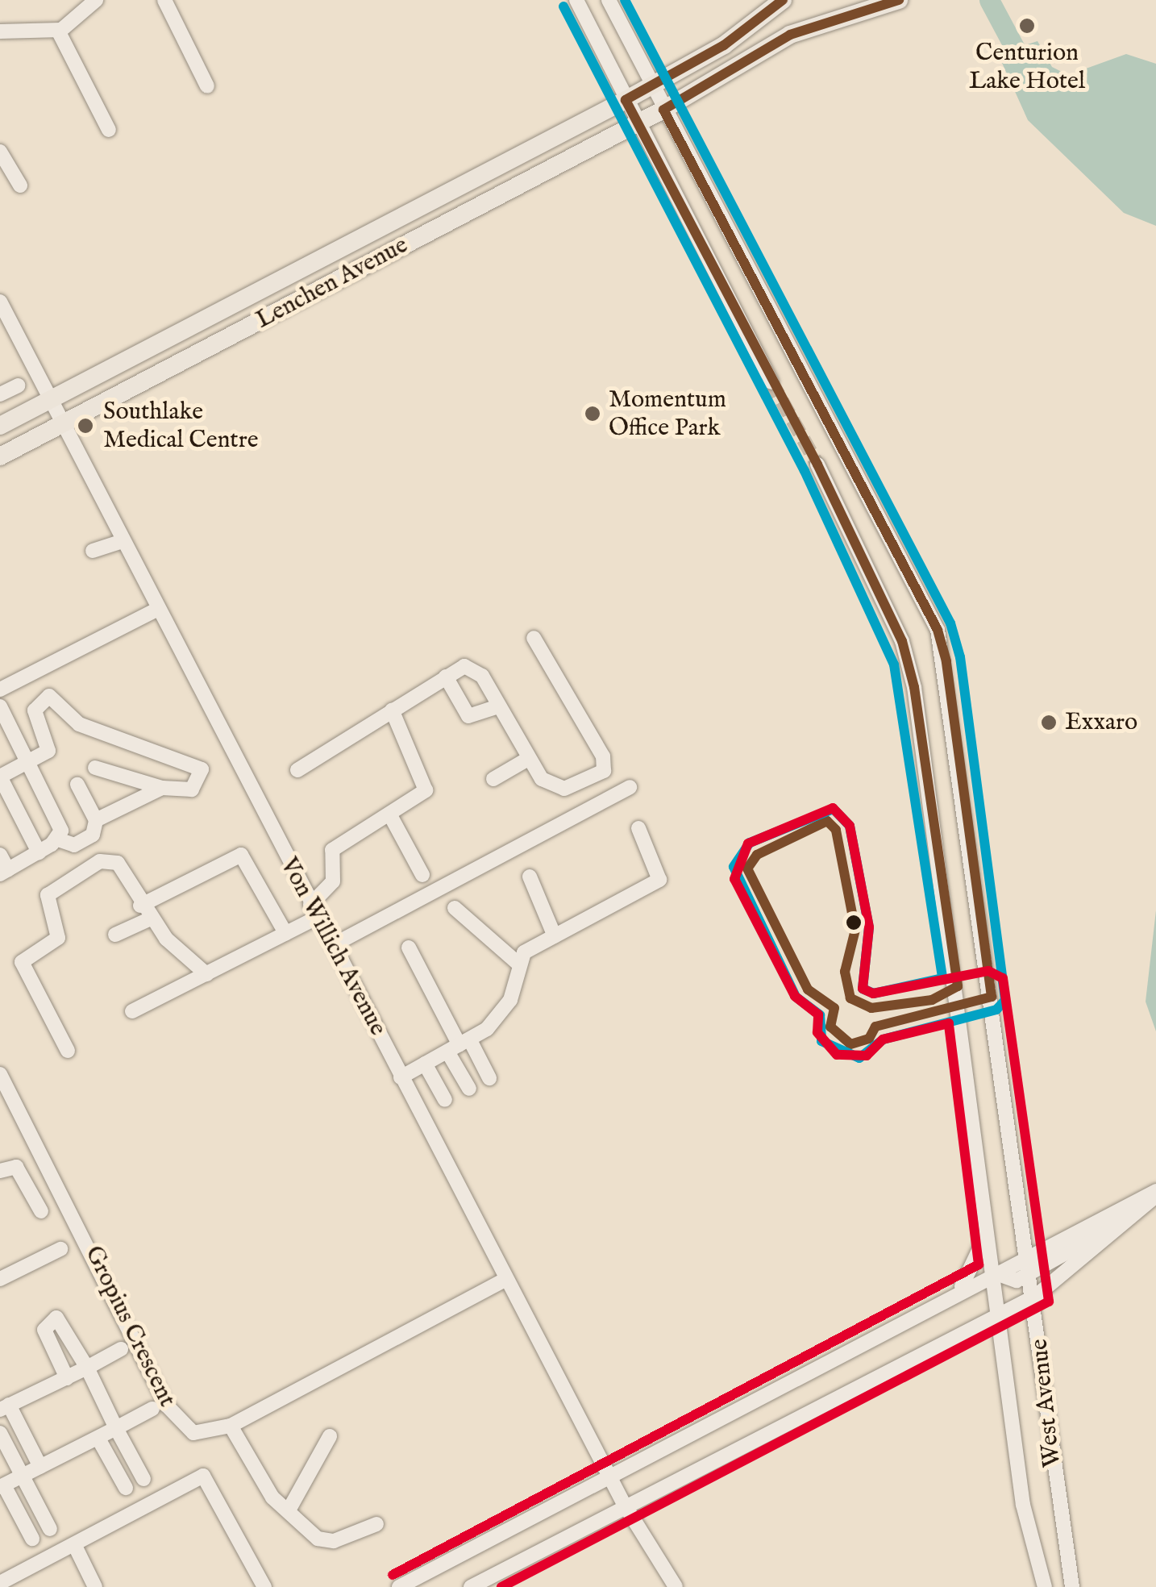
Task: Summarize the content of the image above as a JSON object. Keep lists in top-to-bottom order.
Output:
{
  "streets": {
    "main road": ["Lenchen Avenue"],
    "street": ["Von Willich Avenue", "Gropius Crescent", "West Avenue"]
  },
  "crossings": [
    ["Lenchen Avenue", "Von Willich Avenue"],
    ["Lenchen Avenue", "West Avenue"],
    ["Von Willich Avenue", "Gropius Crescent"]
  ],
  "places": [
    "Centurion Lake Hotel",
    "Momentum Office Park",
    "Southlake Medical Centre",
    "Exxaro"
  ]
}
